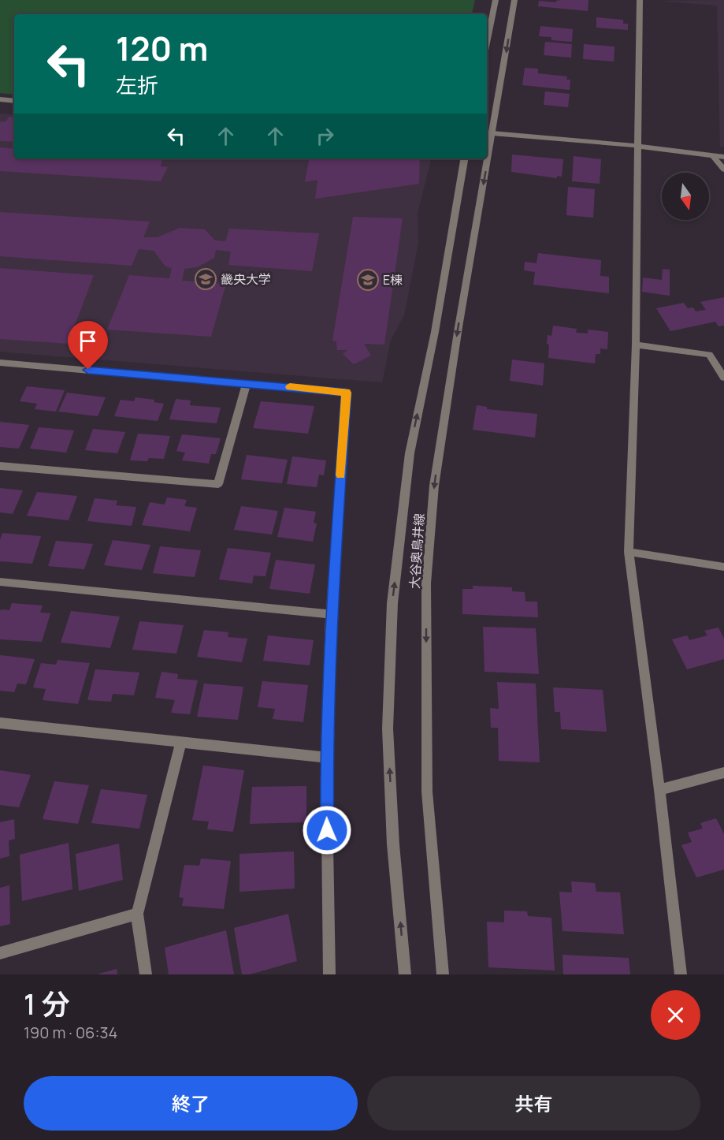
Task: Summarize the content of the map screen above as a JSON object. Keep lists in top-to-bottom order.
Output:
{
  "streets": {
    "street": ["大谷奥鳥井線"]
  },
  "places": {
    "school or university": ["畿央大学", "E棟"]
  },
  "north": "bottom",
  "page": {
    "turn": ["120 m", "左折"],
    "heading": ["1 分", "190 m · 06:34"],
    "buttons": ["終了", "共有"]
  }
}
